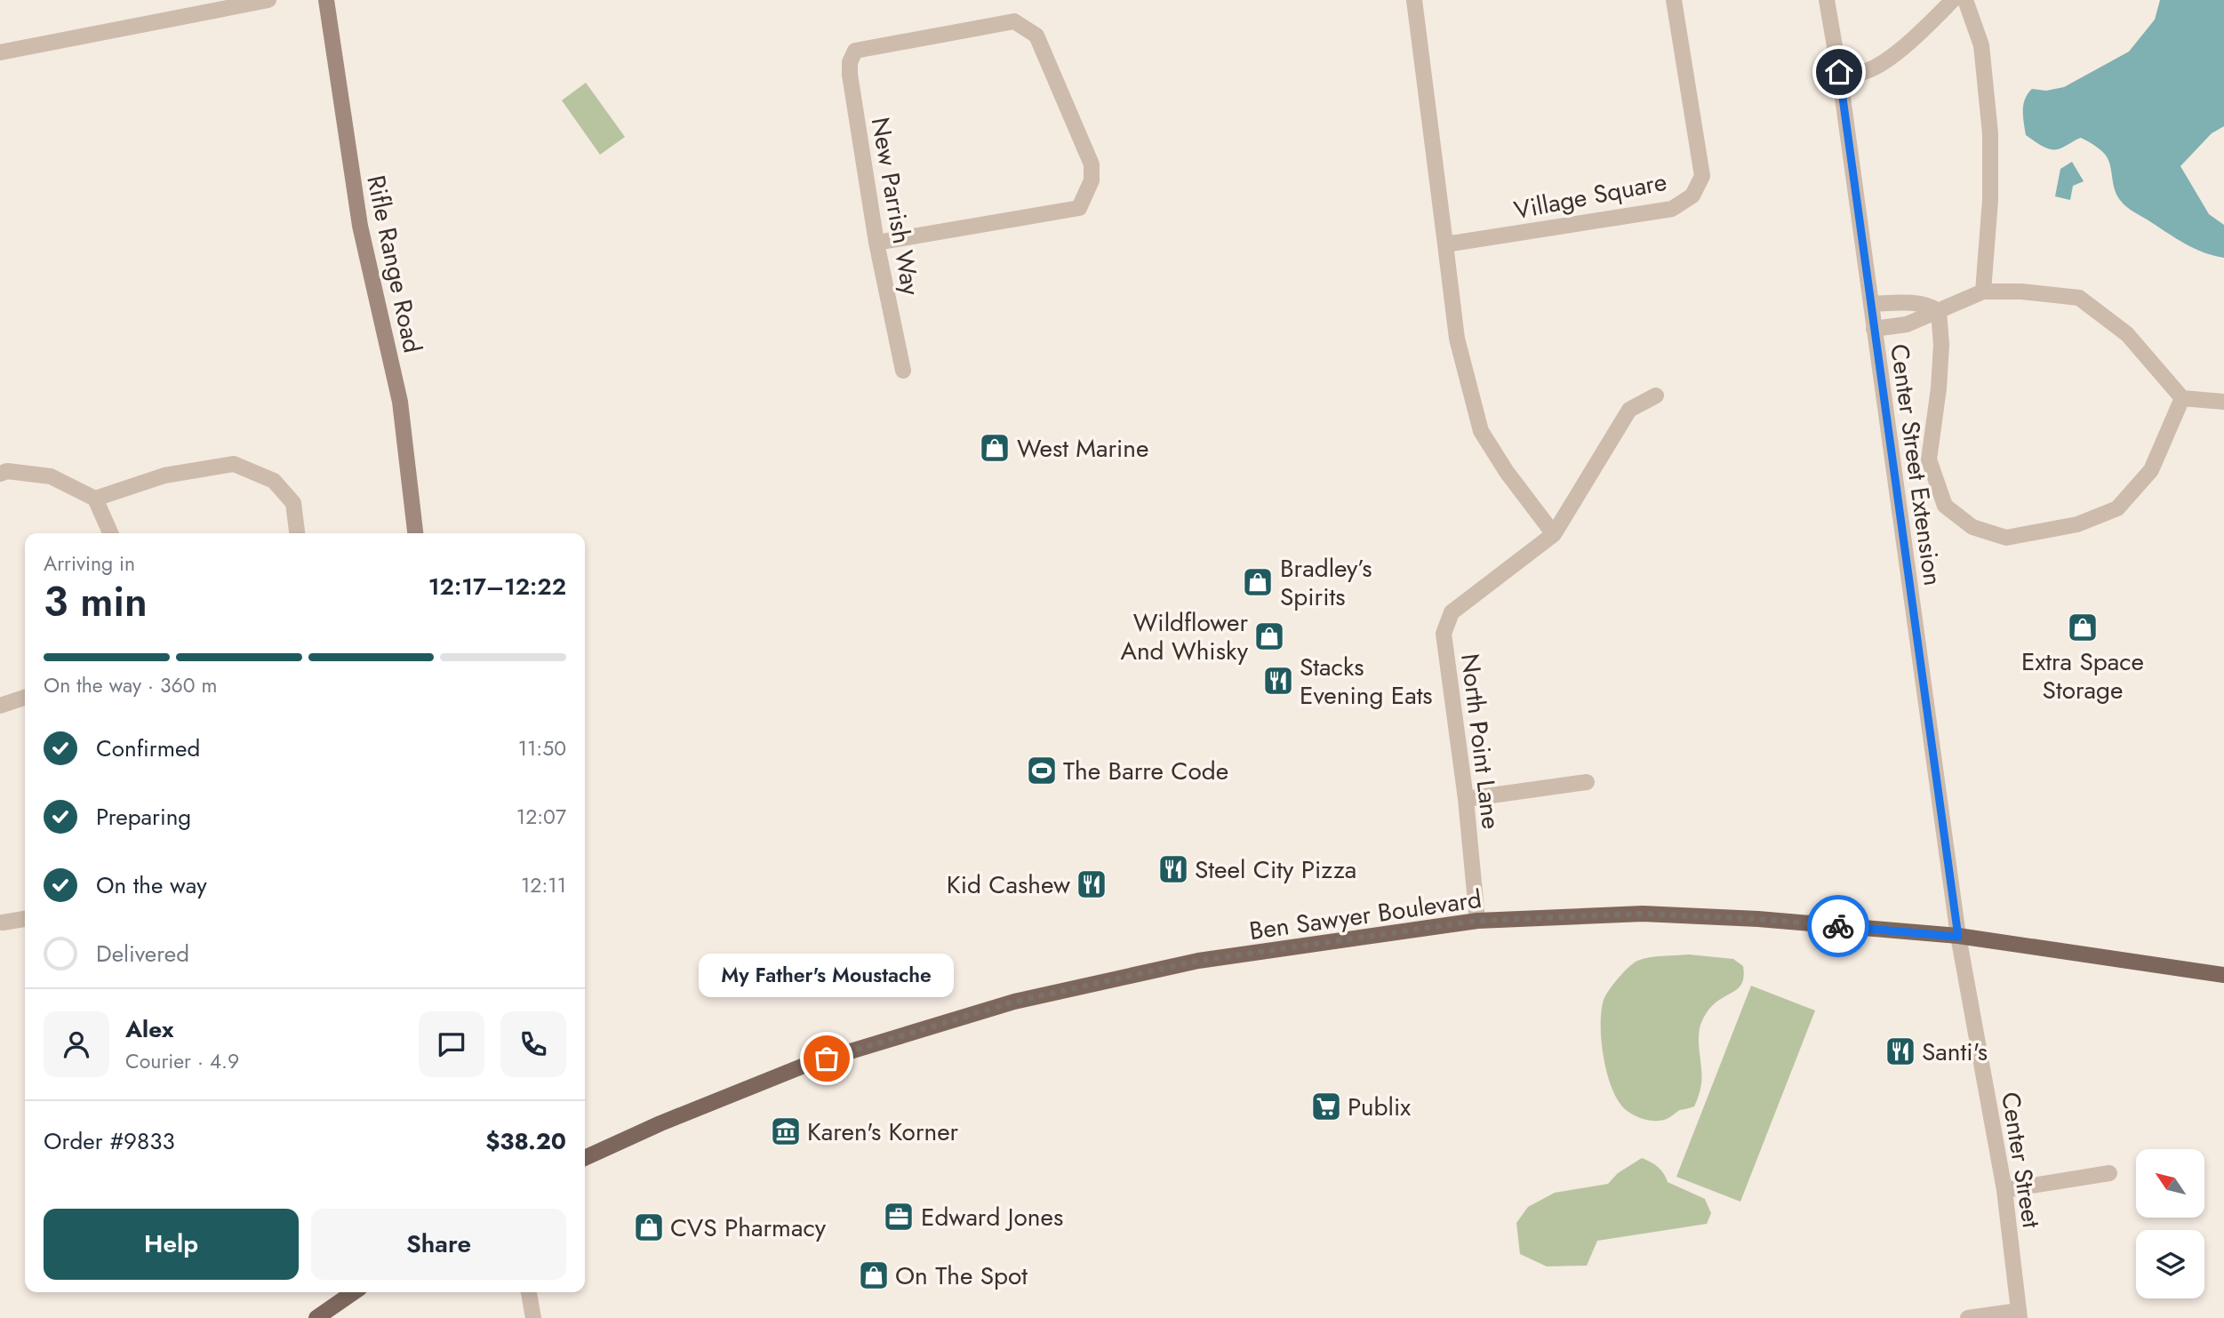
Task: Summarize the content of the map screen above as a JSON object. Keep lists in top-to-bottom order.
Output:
{
  "streets": {
    "main road": ["Rifle Range Road", "Ben Sawyer Boulevard"],
    "street": [
      "Village Square",
      "New Parrish Way",
      "Center Street Extension",
      "North Point Lane",
      "Center Street"
    ]
  },
  "crossings": [
    ["Center Street Extension", "Ben Sawyer Boulevard"],
    ["Center Street Extension", "Center Street"],
    ["North Point Lane", "Ben Sawyer Boulevard"],
    ["Ben Sawyer Boulevard", "Center Street"]
  ],
  "places": {
    "shop": [
      "West Marine",
      "Bradley’s Spirits",
      "Extra Space Storage",
      "Wildflower And Whisky",
      "CVS Pharmacy",
      "On The Spot"
    ],
    "restaurant": [
      "Stacks Evening Eats",
      "Steel City Pizza",
      "Kid Cashew",
      "Santi's"
    ],
    "sports": ["The Barre Code"],
    "other": ["My Father's Moustache"],
    "supermarket": ["Publix"],
    "museum": ["Karen's Korner"],
    "office": ["Edward Jones"]
  },
  "north": "top left",
  "page": {
    "heading": ["3 min", "Arriving in", "12:17–12:22"],
    "panel": [
      "Alex",
      "Courier · 4.9",
      "Order #9833",
      "$38.20"
    ],
    "bar": "On the way · 360 m",
    "list": [
      ["Confirmed", "11:50"],
      ["Preparing", "12:07"],
      ["On the way", "12:11"],
      "Delivered"
    ],
    "bubble": "My Father's Moustache",
    "buttons": ["Help", "Share"]
  }
}
